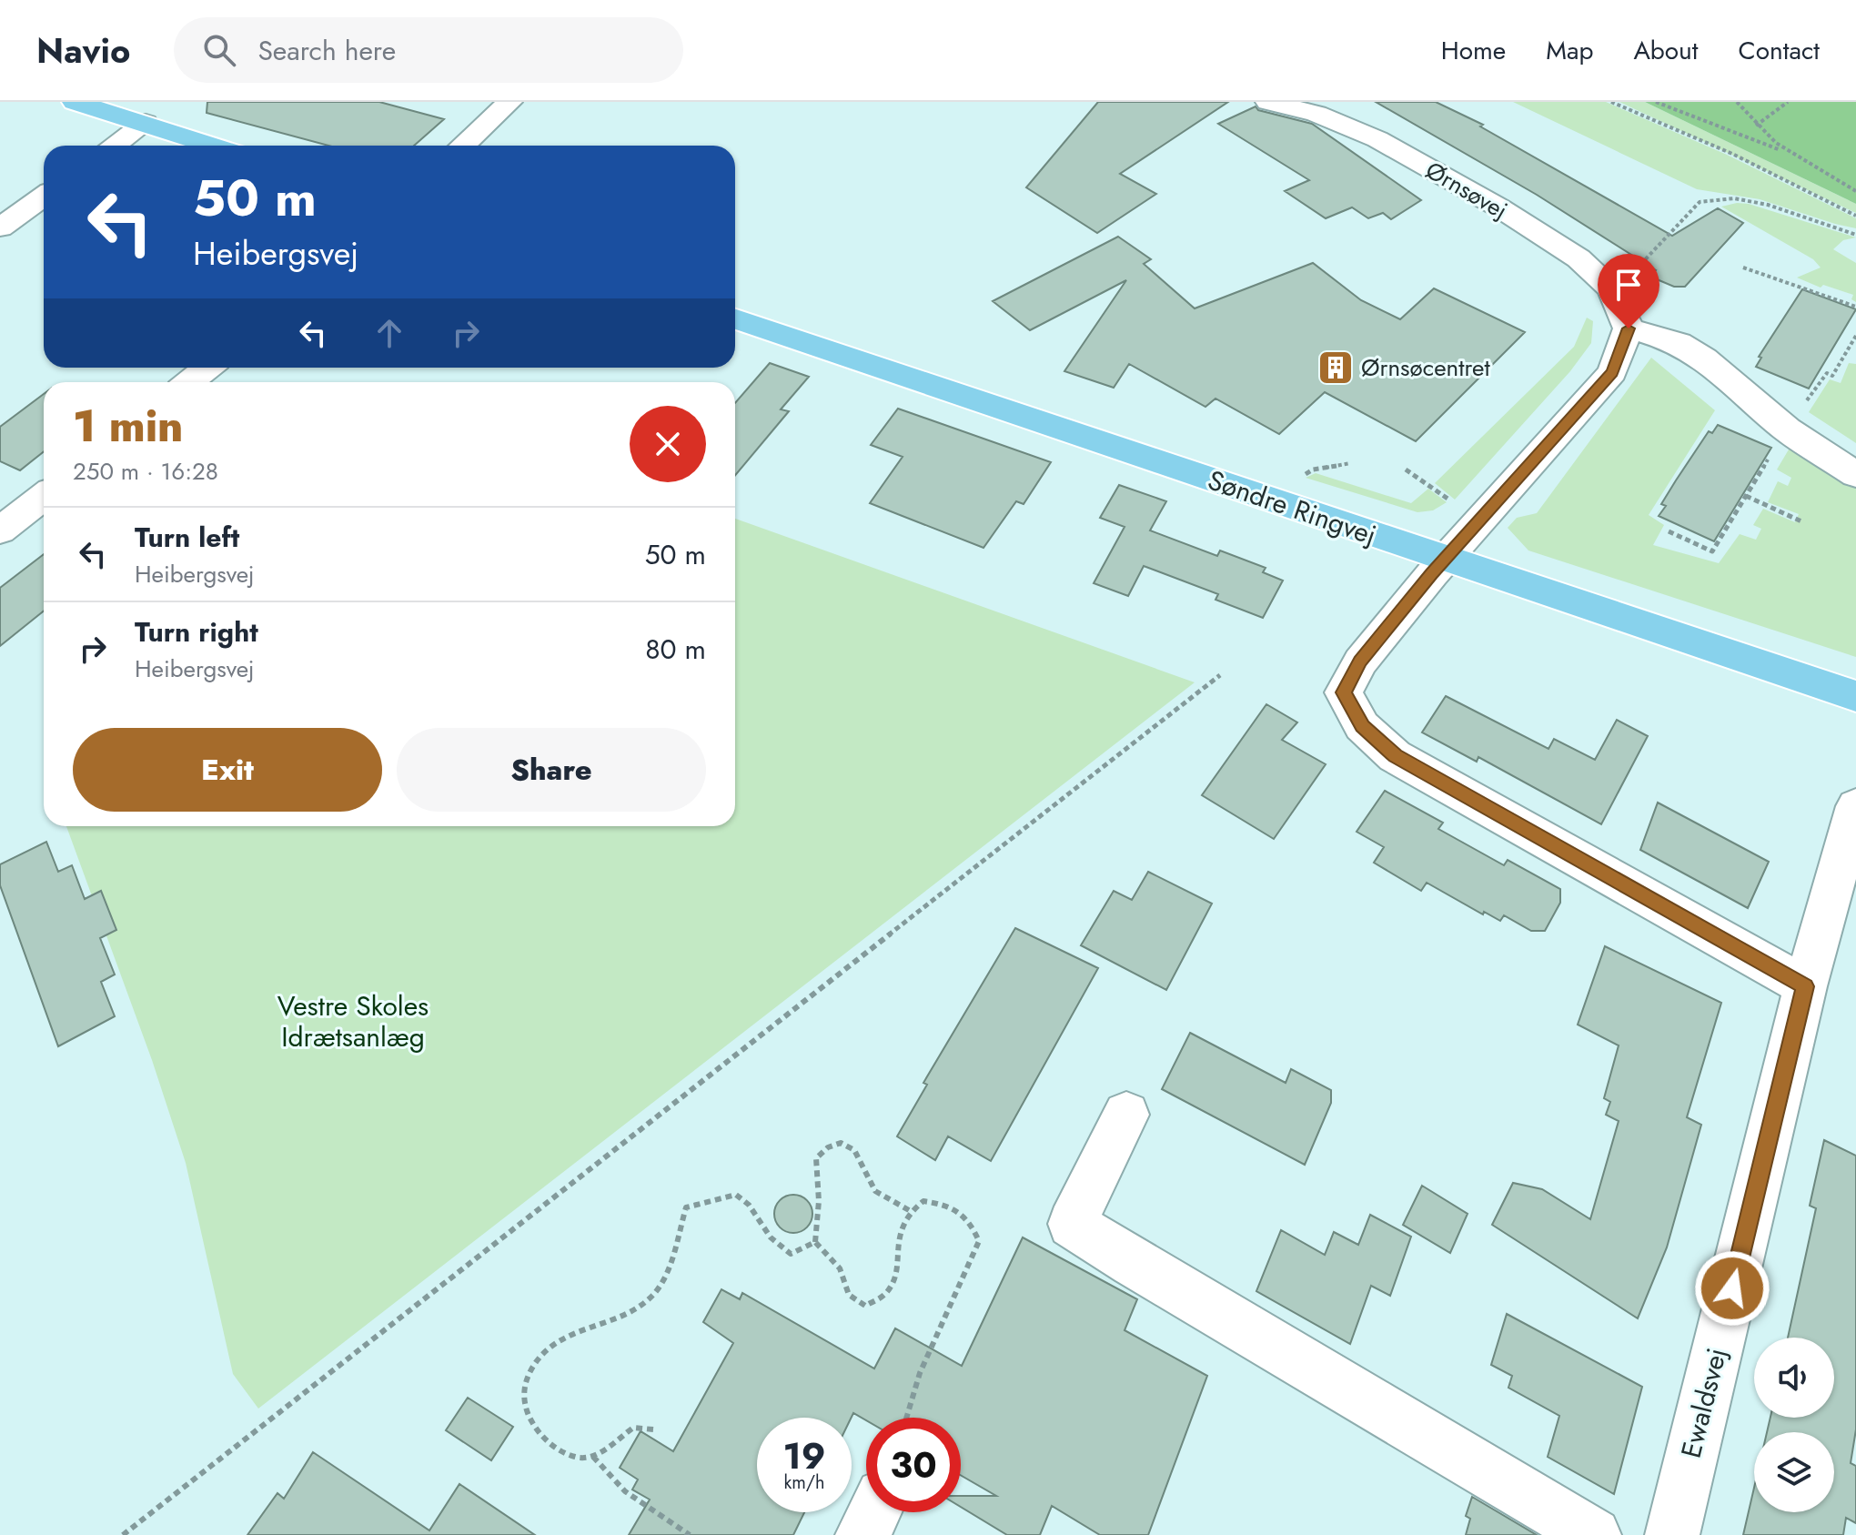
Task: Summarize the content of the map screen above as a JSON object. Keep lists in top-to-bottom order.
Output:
{
  "streets": {
    "main road": ["Søndre Ringvej"],
    "street": ["Ørnsøvej", "Ewaldsvej"]
  },
  "parks": ["Vestre Skoles Idrætsanlæg"],
  "places": {
    "building": ["Ørnsøcentret"]
  },
  "page": {
    "header": "Navio",
    "search": "Search here",
    "nav": [
      "Home",
      "Map",
      "About",
      "Contact"
    ],
    "turn": ["50 m", "Heibergsvej"],
    "heading": ["1 min", "250 m · 16:28"],
    "list": [
      {
        "name": "Turn left",
        "note": "Heibergsvej",
        "value": "50 m"
      },
      {
        "name": "Turn right",
        "note": "Heibergsvej",
        "value": "80 m"
      }
    ],
    "buttons": ["Exit", "Share"],
    "speed": "19 km/h",
    "limit": "30"
  }
}
